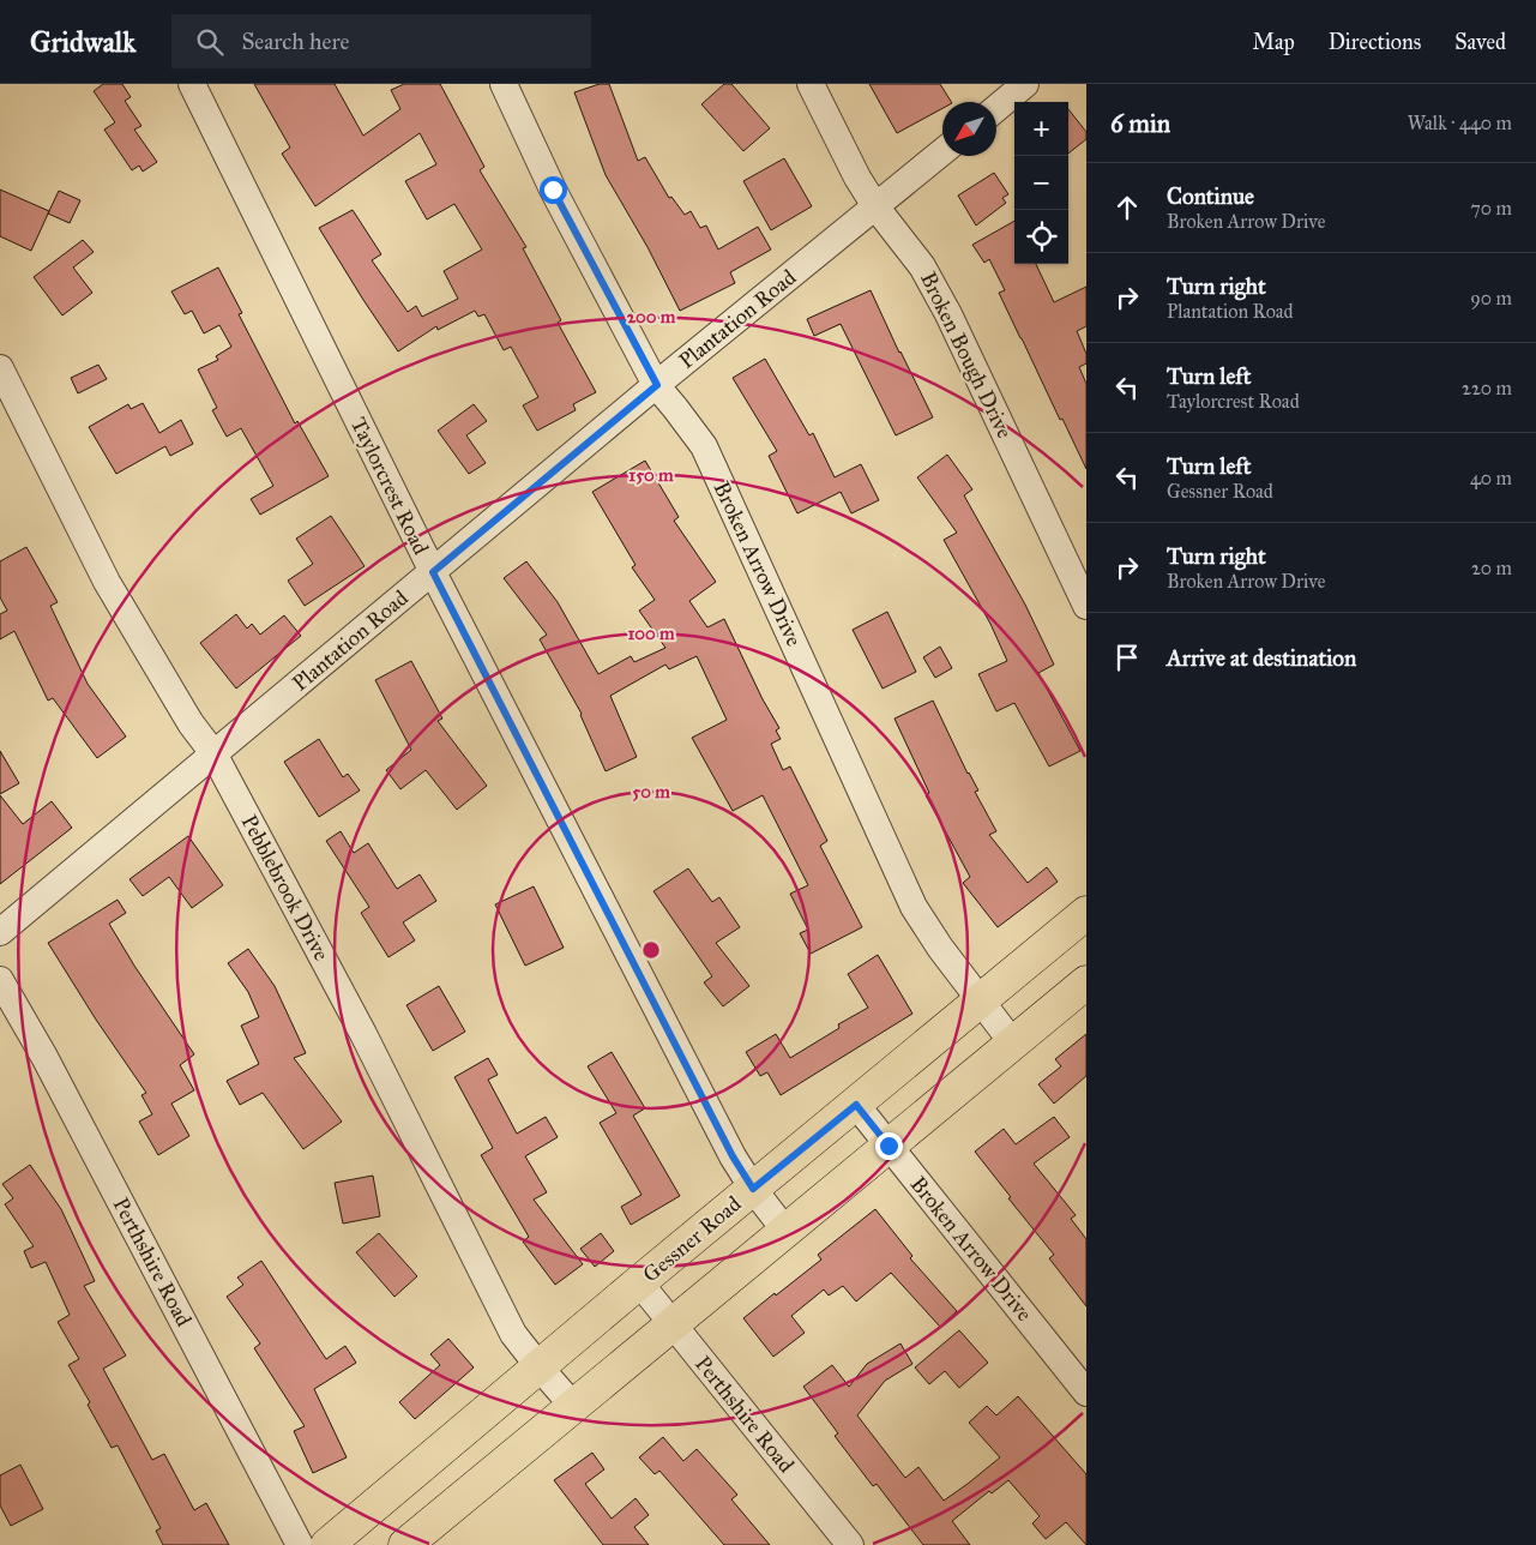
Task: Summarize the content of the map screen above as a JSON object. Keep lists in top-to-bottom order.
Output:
{
  "streets": {
    "main road": ["Gessner Road"],
    "street": [
      "Plantation Road",
      "Broken Bough Drive",
      "Taylorcrest Road",
      "Broken Arrow Drive",
      "Pebblebrook Drive",
      "Perthshire Road"
    ]
  },
  "crossings": [
    ["Plantation Road", "Broken Bough Drive"],
    ["Plantation Road", "Taylorcrest Road"],
    ["Plantation Road", "Broken Arrow Drive"],
    ["Plantation Road", "Pebblebrook Drive"],
    ["Taylorcrest Road", "Gessner Road"],
    ["Broken Arrow Drive", "Gessner Road"],
    ["Pebblebrook Drive", "Gessner Road"],
    ["Gessner Road", "Perthshire Road"]
  ],
  "north": "bottom left",
  "page": {
    "header": "Gridwalk",
    "search": "Search here",
    "nav": ["Map", "Directions", "Saved"],
    "heading": ["6 min", "Walk · 440 m"],
    "map_buttons": ["+", "−"],
    "list": [
      ["Continue", "Broken Arrow Drive", "70 m"],
      ["Turn right", "Plantation Road", "90 m"],
      ["Turn left", "Taylorcrest Road", "220 m"],
      ["Turn left", "Gessner Road", "40 m"],
      ["Turn right", "Broken Arrow Drive", "20 m"],
      "Arrive at destination"
    ]
  },
  "rings": [
    "200 m",
    "150 m",
    "100 m",
    "50 m"
  ]
}
